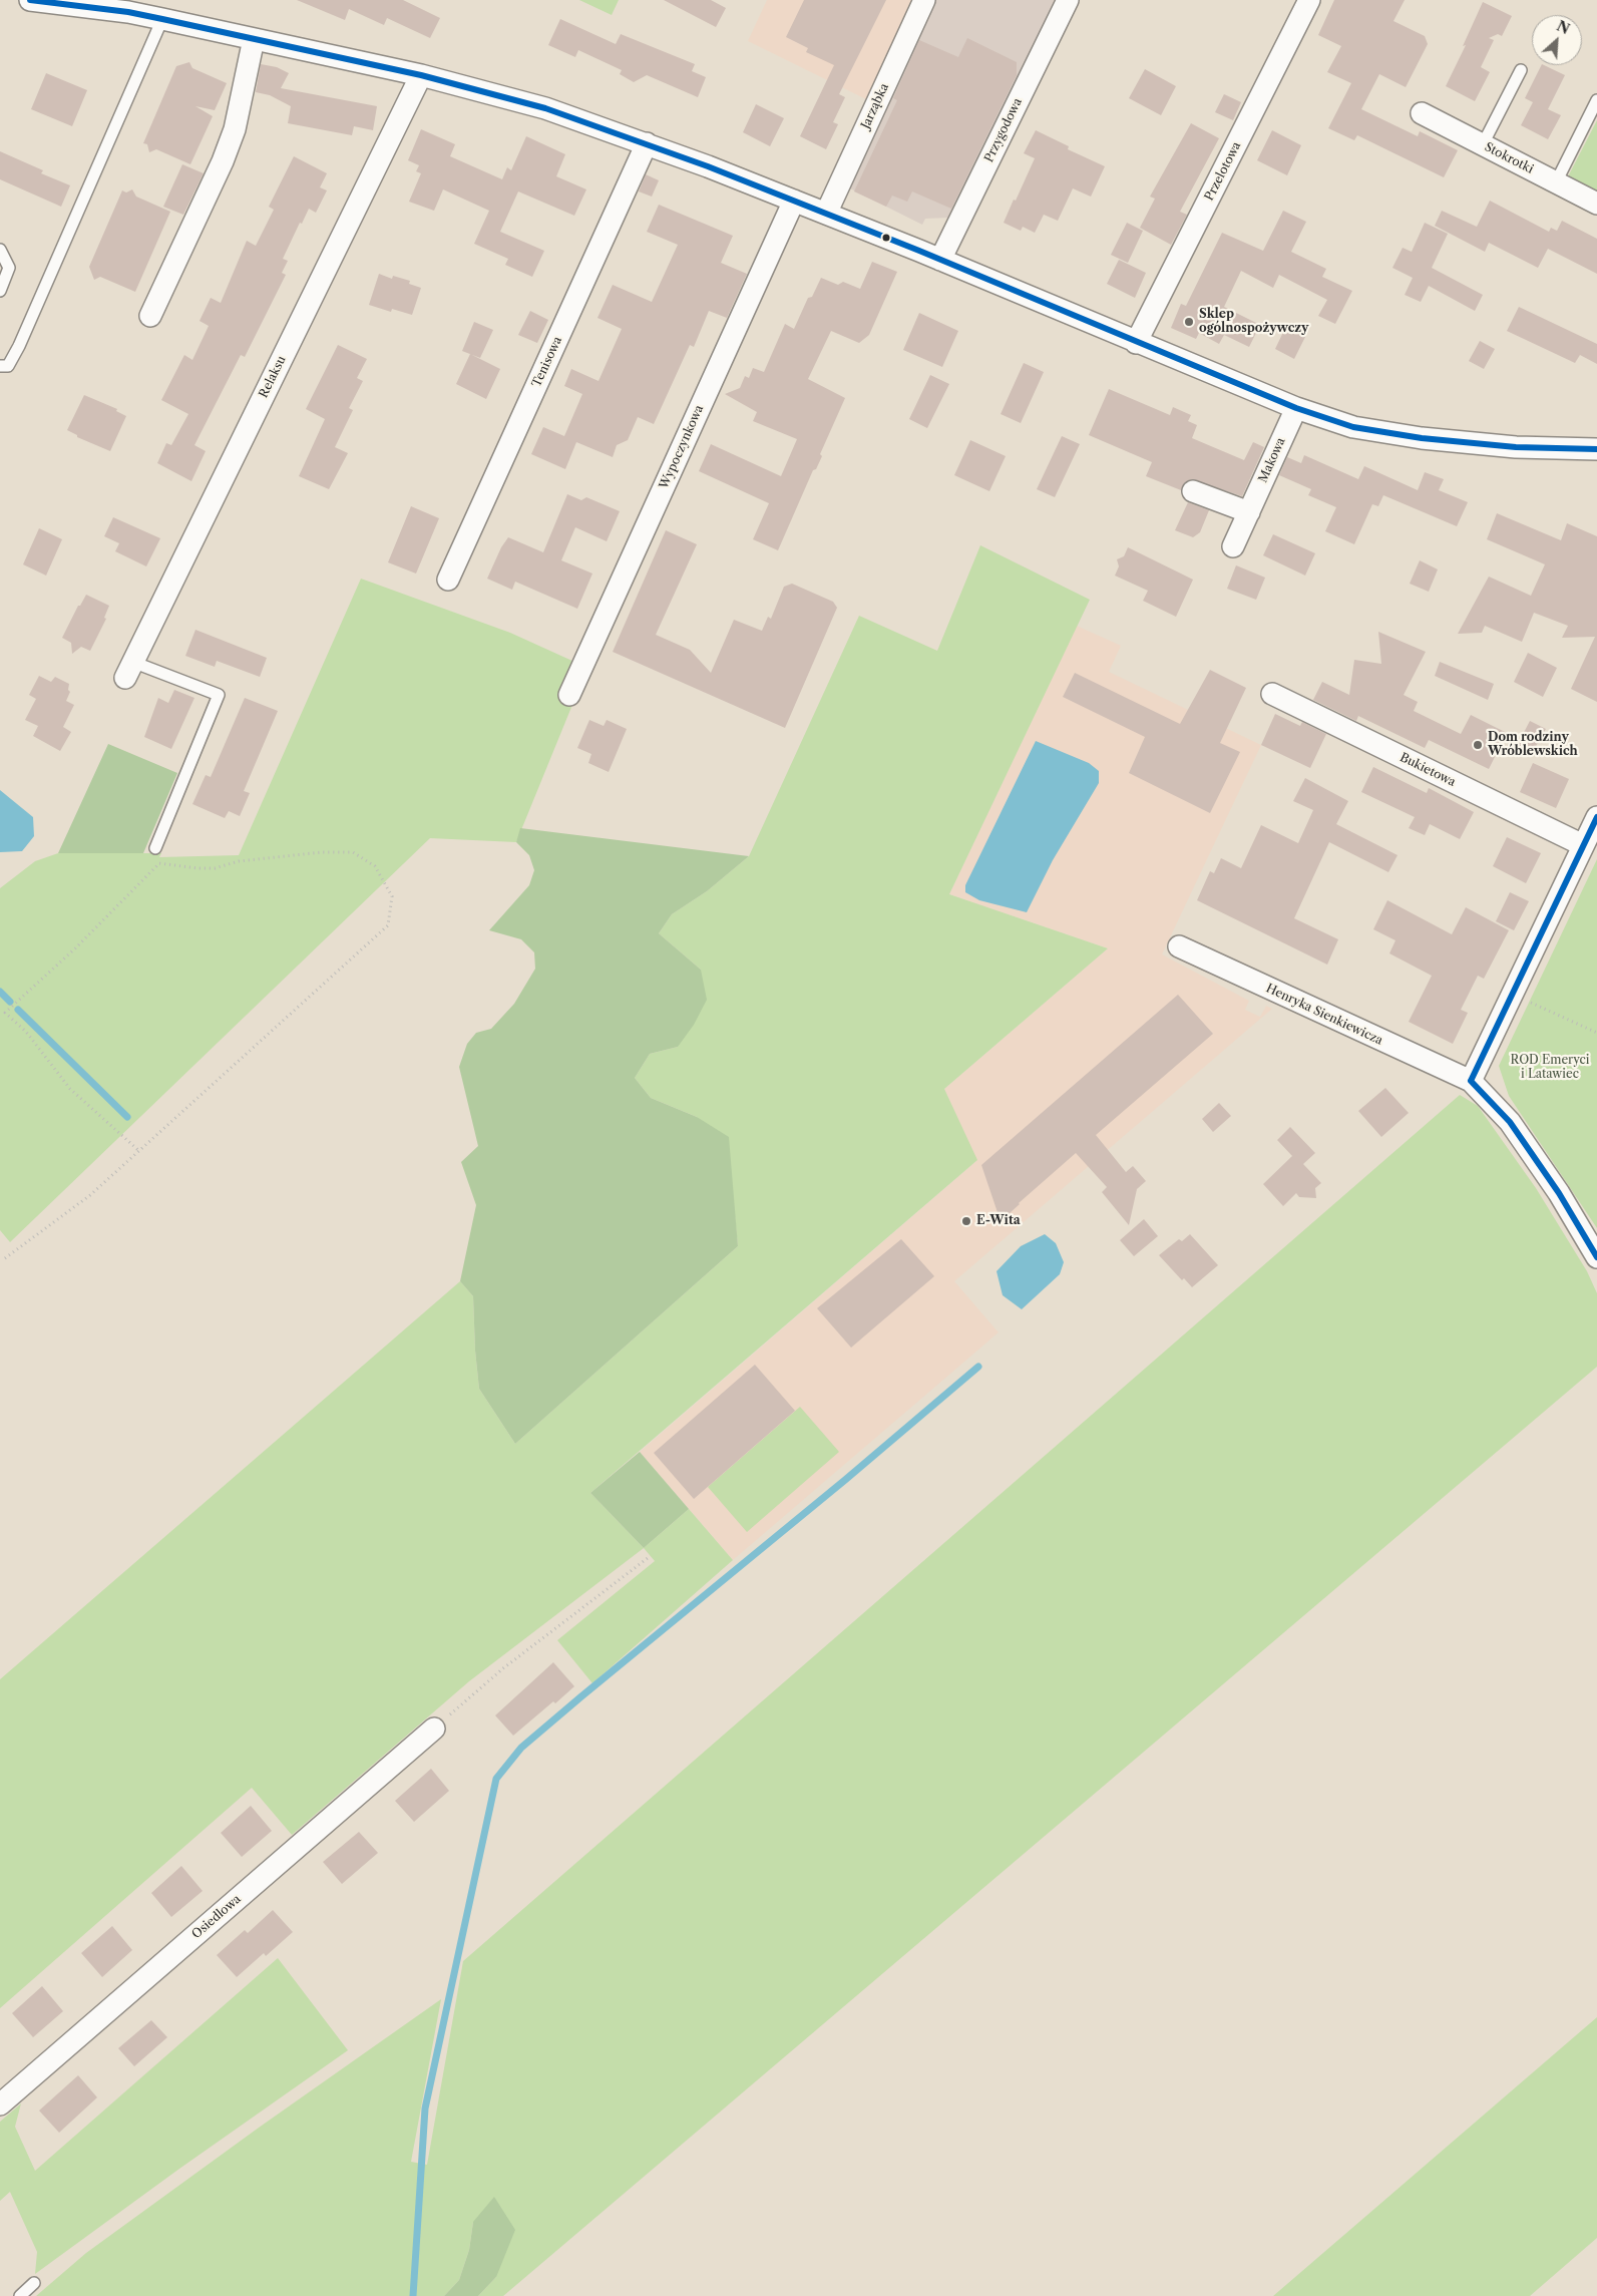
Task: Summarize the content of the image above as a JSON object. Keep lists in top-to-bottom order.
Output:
{
  "streets": {
    "street": [
      "Jarząbka",
      "Przygodowa",
      "Stokrotki",
      "Przelotowa",
      "Tenisowa",
      "Relaksu",
      "Wypoczynkowa",
      "Makowa",
      "Bukietowa",
      "Henryka Sienkiewicza",
      "Osiedlowa"
    ]
  },
  "parks": ["ROD Emeryci i Latawiec"],
  "places": ["Sklep ogólnospożywczy", "Dom rodziny Wróblewskich", "E-Wita"],
  "north": "top right"
}
